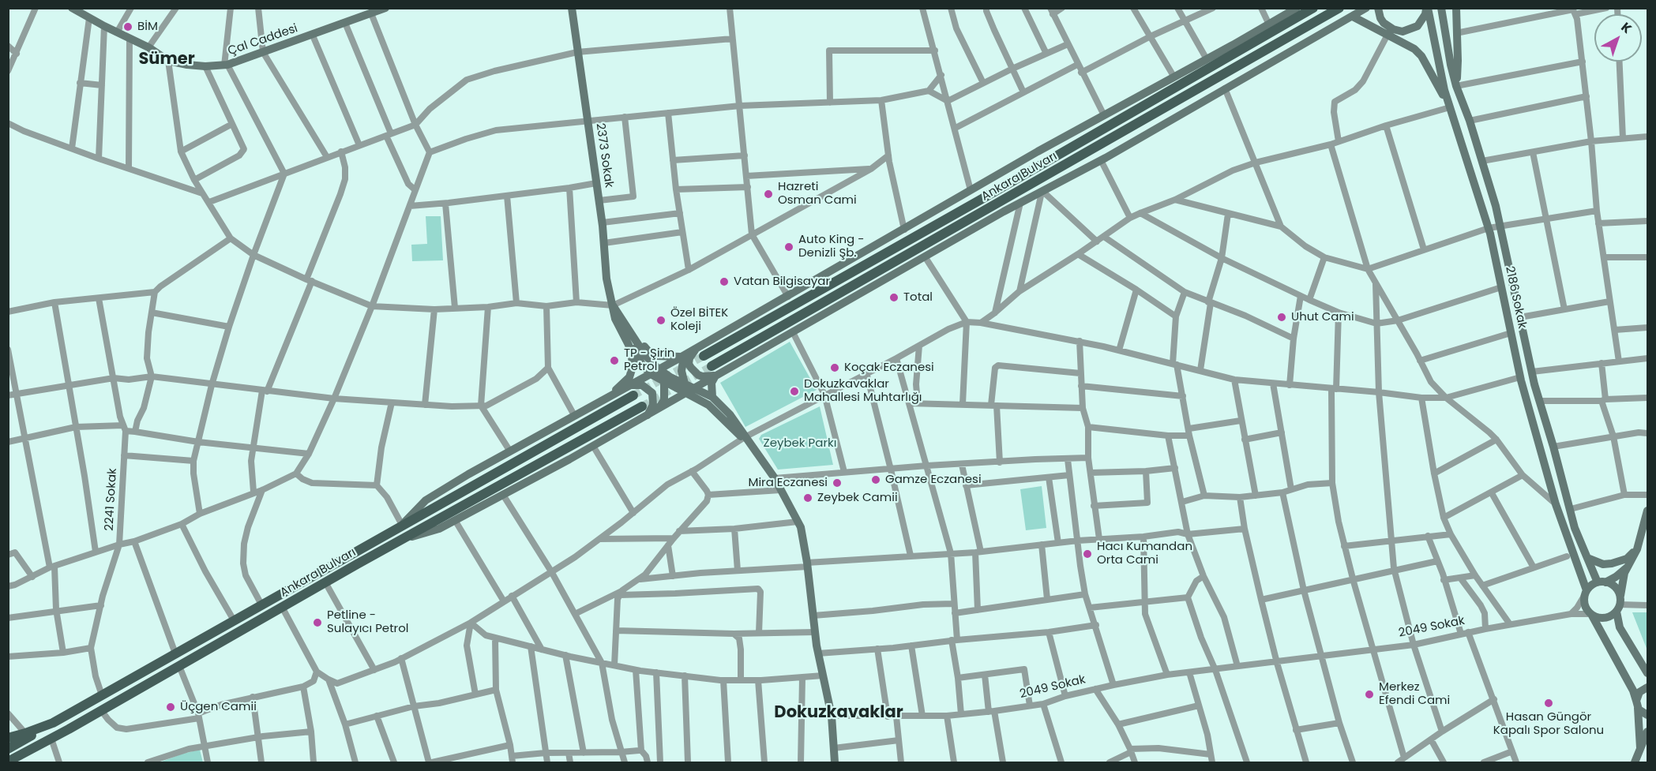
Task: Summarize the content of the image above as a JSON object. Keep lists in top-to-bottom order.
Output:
{
  "streets": {
    "main road": [
      "Çal Caddesi",
      "2373 Sokak",
      "Ankara Bulvarı",
      "2186 Sokak"
    ],
    "street": ["2241 Sokak", "2049 Sokak"]
  },
  "crossings": [
    ["2186 Sokak", "2049 Sokak"]
  ],
  "districts": ["Sümer", "Dokuzkavaklar"],
  "parks": ["Zeybek Parkı"],
  "places": [
    "BİM",
    "Hazreti Osman Cami",
    "Auto King - Denizli Şb.",
    "Vatan Bilgisayar",
    "Total",
    "Uhut Cami",
    "Özel BİTEK Koleji",
    "TP - Şirin Petrol",
    "Koçak Eczanesi",
    "Dokuzkavaklar Mahallesi Muhtarlığı",
    "Gamze Eczanesi",
    "Mira Eczanesi",
    "Zeybek Camii",
    "Hacı Kumandan Orta Cami",
    "Petline - Sulayıcı Petrol",
    "Merkez Efendi Cami",
    "Hasan Güngör Kapalı Spor Salonu",
    "Üçgen Camii"
  ],
  "north": "top right"
}
